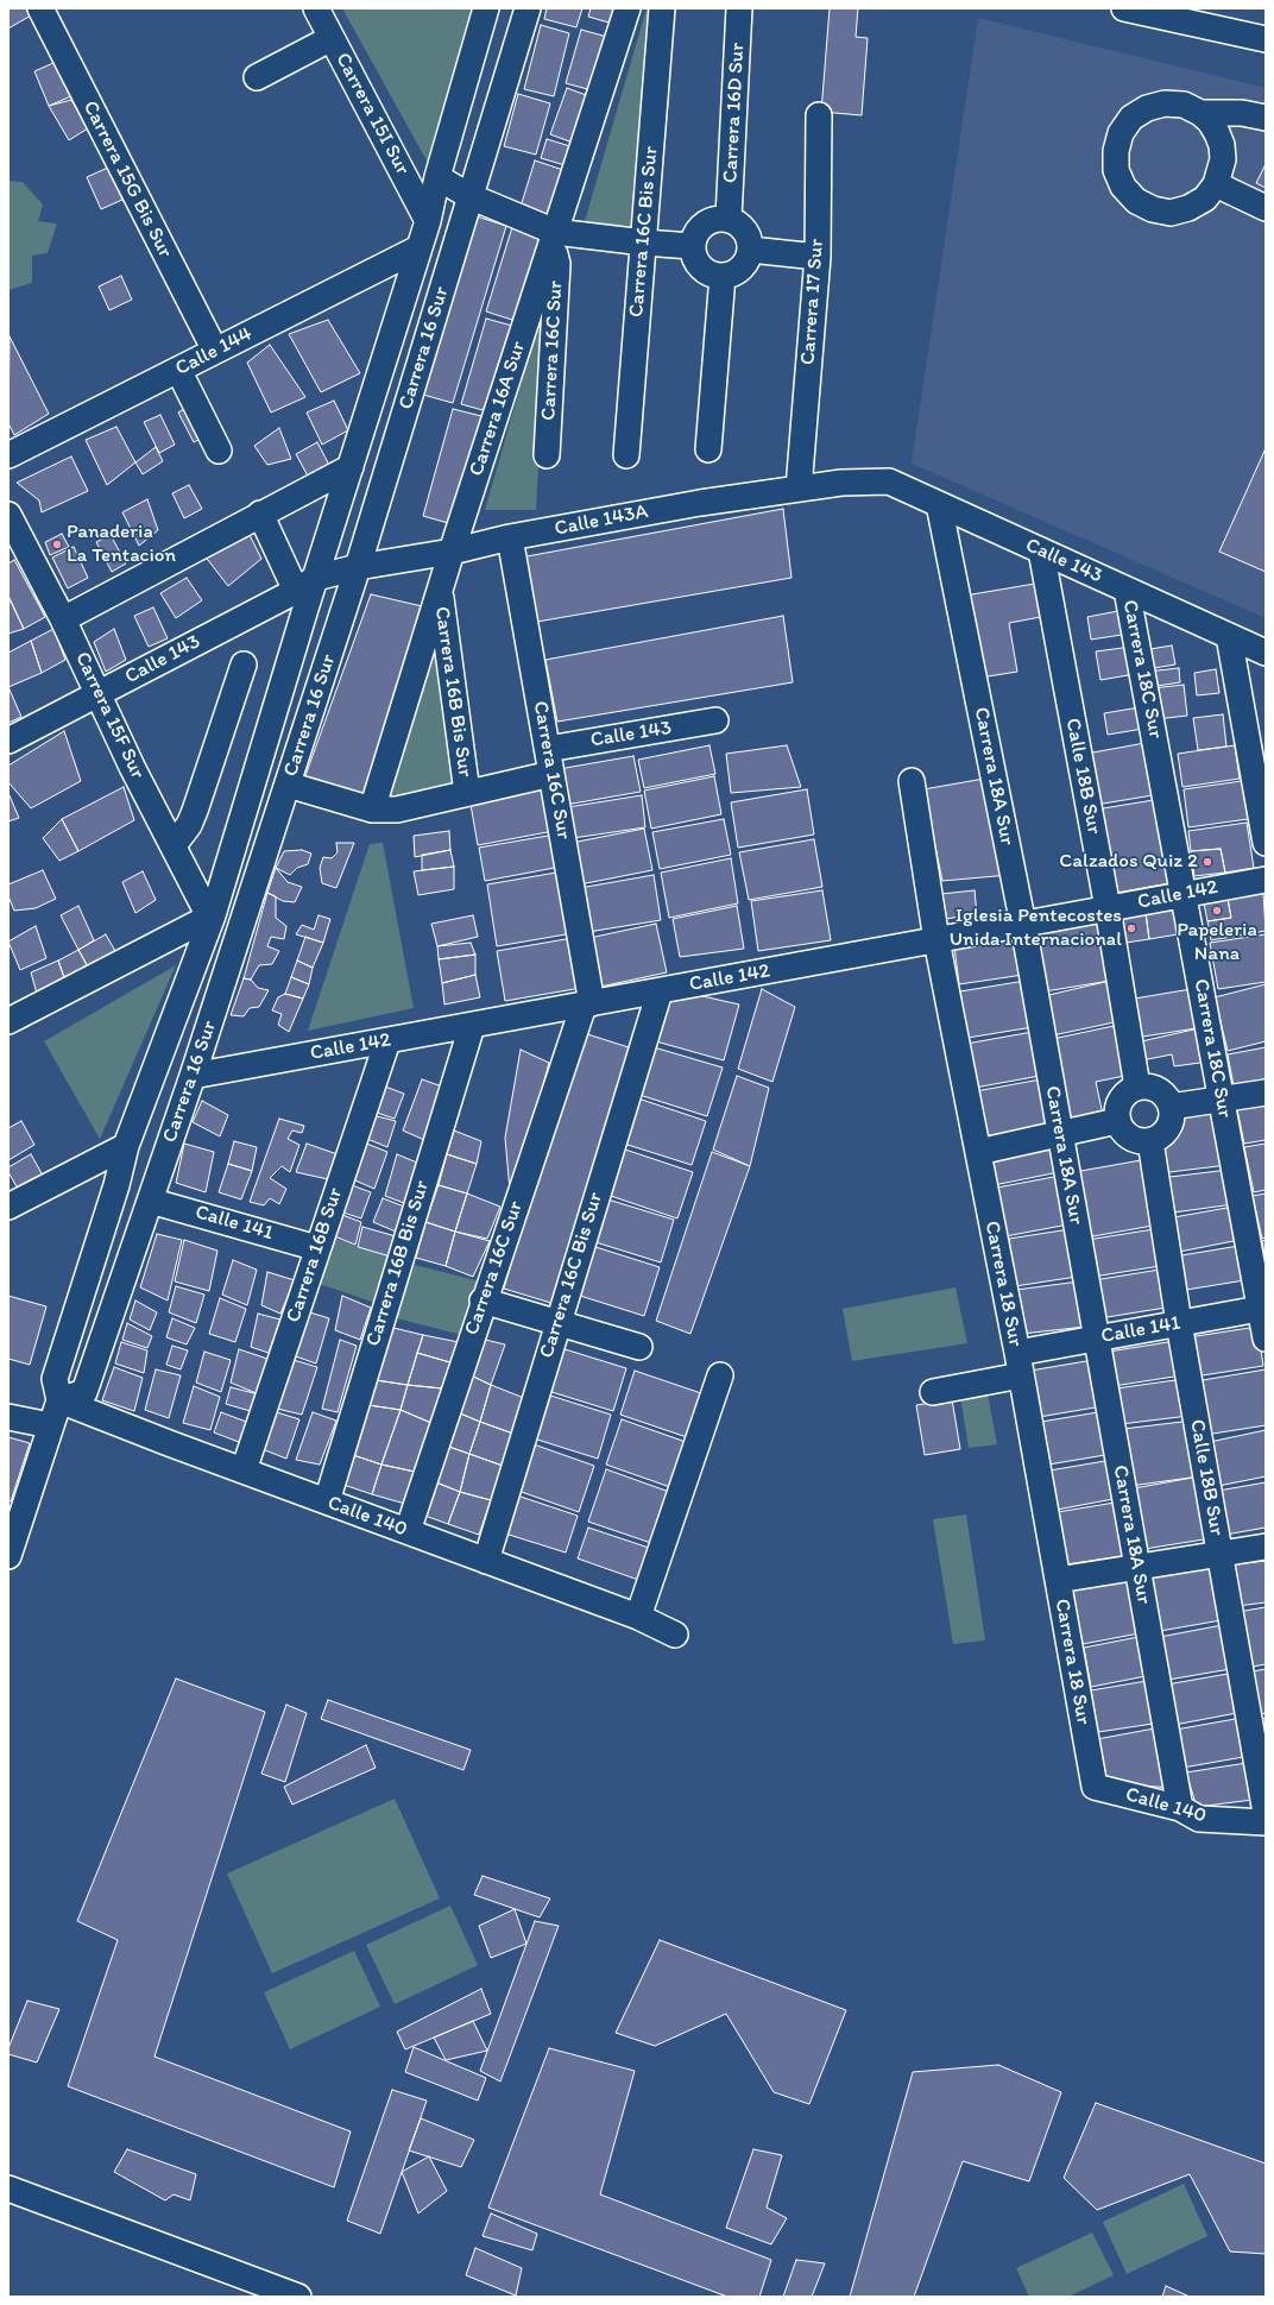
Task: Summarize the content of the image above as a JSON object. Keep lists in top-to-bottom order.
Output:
{
  "streets": {
    "street": [
      "Carrera 16D Sur",
      "Carrera 15I Sur",
      "Carrera 15G Bis Sur",
      "Carrera 16C Bis Sur",
      "Carrera 17 Sur",
      "Carrera 16 Sur",
      "Carrera 16C Sur",
      "Calle 144",
      "Carrera 16A Sur",
      "Calle 143A",
      "Calle 143",
      "Carrera 18C Sur",
      "Carrera 16B Bis Sur",
      "Carrera 15F Sur",
      "Carrera 18A Sur",
      "Calle 18B Sur",
      "Calle 142",
      "Calle 141",
      "Carrera 16B Sur",
      "Carrera 18 Sur",
      "Calle 140"
    ]
  },
  "crossings": [
    ["Carrera 15I Sur", "Carrera 16 Sur"],
    ["Carrera 15G Bis Sur", "Calle 144"],
    ["Carrera 16C Bis Sur", "Calle 142"],
    ["Carrera 16C Bis Sur", "Calle 140"],
    ["Carrera 17 Sur", "Calle 143A"],
    ["Carrera 16 Sur", "Calle 144"],
    ["Carrera 16 Sur", "Calle 143A"],
    ["Carrera 16 Sur", "Calle 143"],
    ["Carrera 16 Sur", "Carrera 15F Sur"],
    ["Carrera 16 Sur", "Calle 142"],
    ["Carrera 16 Sur", "Calle 141"],
    ["Carrera 16 Sur", "Calle 140"],
    ["Carrera 16C Sur", "Carrera 16A Sur"],
    ["Carrera 16C Sur", "Calle 143A"],
    ["Carrera 16C Sur", "Calle 143"],
    ["Carrera 16C Sur", "Calle 142"],
    ["Carrera 16C Sur", "Calle 140"],
    ["Carrera 16A Sur", "Calle 143A"],
    ["Carrera 16A Sur", "Carrera 16B Bis Sur"],
    ["Calle 143A", "Calle 143"],
    ["Calle 143", "Carrera 18C Sur"],
    ["Calle 143", "Carrera 15F Sur"],
    ["Calle 143", "Carrera 18A Sur"],
    ["Calle 143", "Calle 18B Sur"],
    ["Carrera 18C Sur", "Calle 142"],
    ["Carrera 18C Sur", "Calle 141"],
    ["Carrera 16B Bis Sur", "Calle 142"],
    ["Carrera 16B Bis Sur", "Calle 140"],
    ["Carrera 18A Sur", "Calle 142"],
    ["Carrera 18A Sur", "Calle 141"],
    ["Carrera 18A Sur", "Calle 140"],
    ["Calle 18B Sur", "Calle 142"],
    ["Calle 18B Sur", "Calle 141"],
    ["Calle 142", "Carrera 16B Sur"],
    ["Calle 142", "Carrera 18 Sur"],
    ["Calle 141", "Carrera 16B Sur"],
    ["Calle 141", "Carrera 18 Sur"],
    ["Carrera 16B Sur", "Calle 140"],
    ["Carrera 18 Sur", "Calle 140"]
  ],
  "places": [
    "Panaderia La Tentacion",
    "Calzados Quiz 2",
    "Papeleria Nana",
    "Iglesia Pentecostes Unida Internacional"
  ]
}
